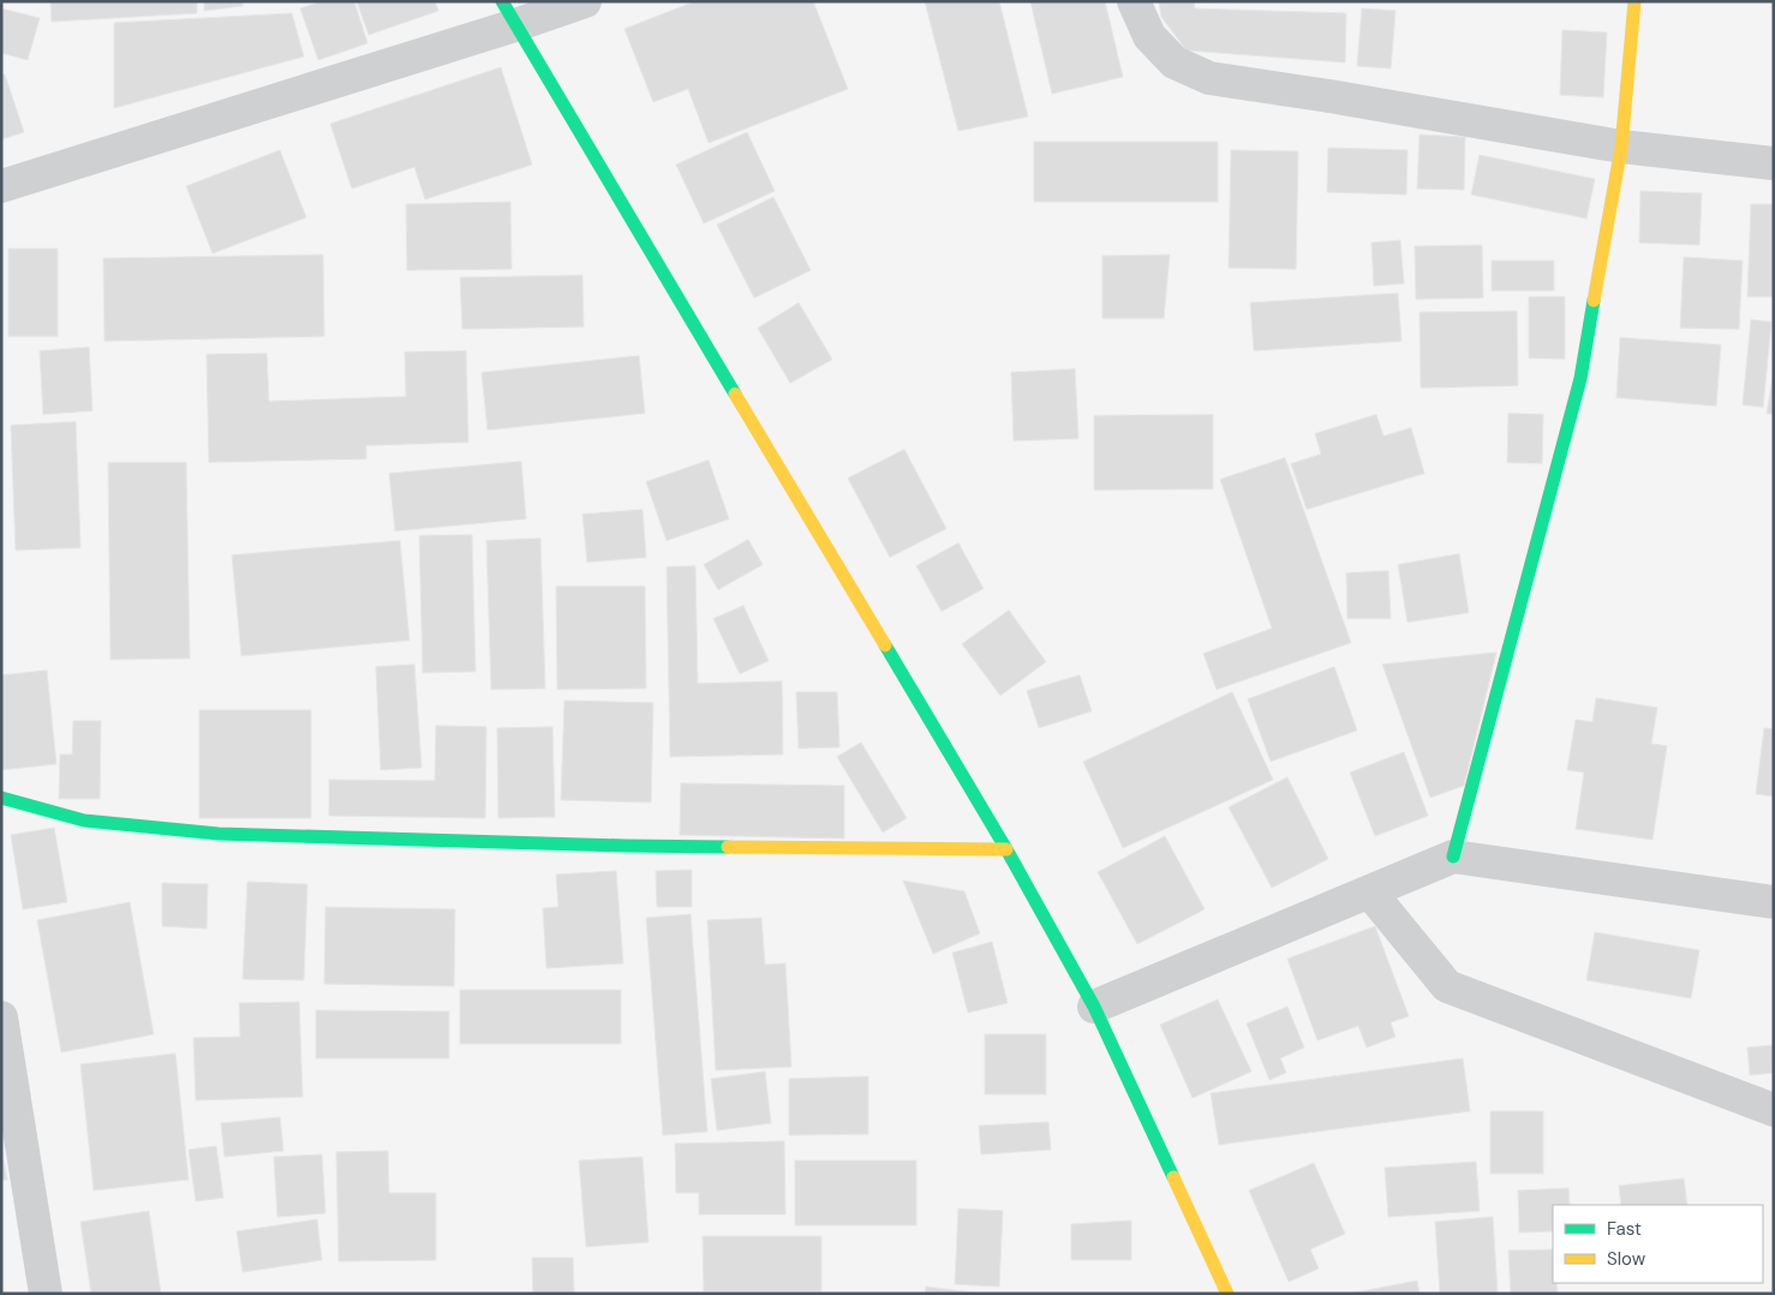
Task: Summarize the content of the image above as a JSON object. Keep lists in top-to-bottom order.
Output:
{
  "legend": ["Fast", "Slow"]
}
